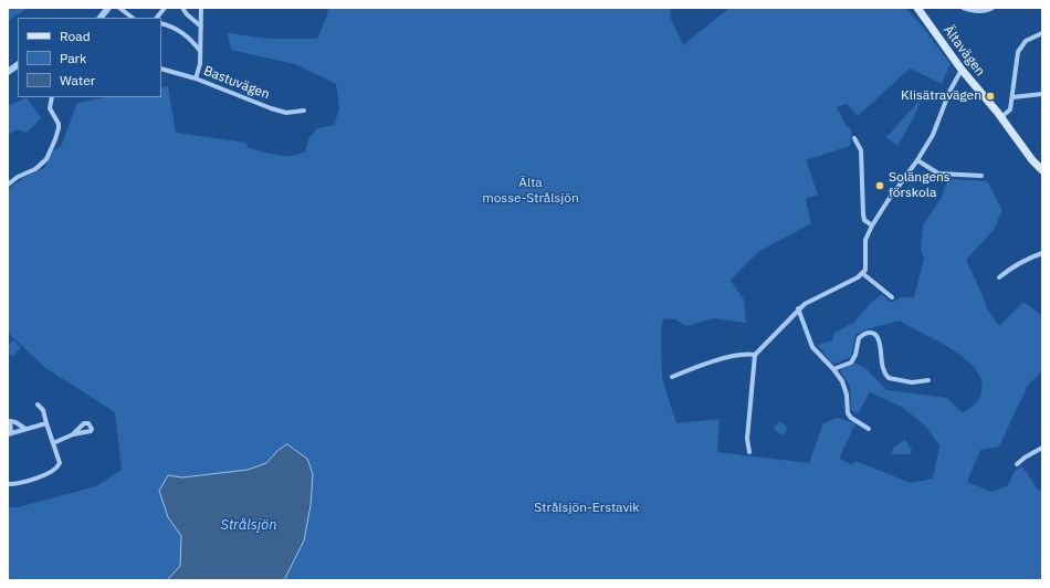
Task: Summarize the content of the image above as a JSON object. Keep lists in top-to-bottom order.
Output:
{
  "streets": {
    "main road": ["Ältavägen"],
    "street": ["Bastuvägen"]
  },
  "water": ["Strålsjön"],
  "parks": ["Älta mosse-Strålsjön", "Strålsjön-Erstavik"],
  "places": ["Klisätravägen", "Solängens förskola"],
  "legend": ["Road", "Park", "Water"]
}
